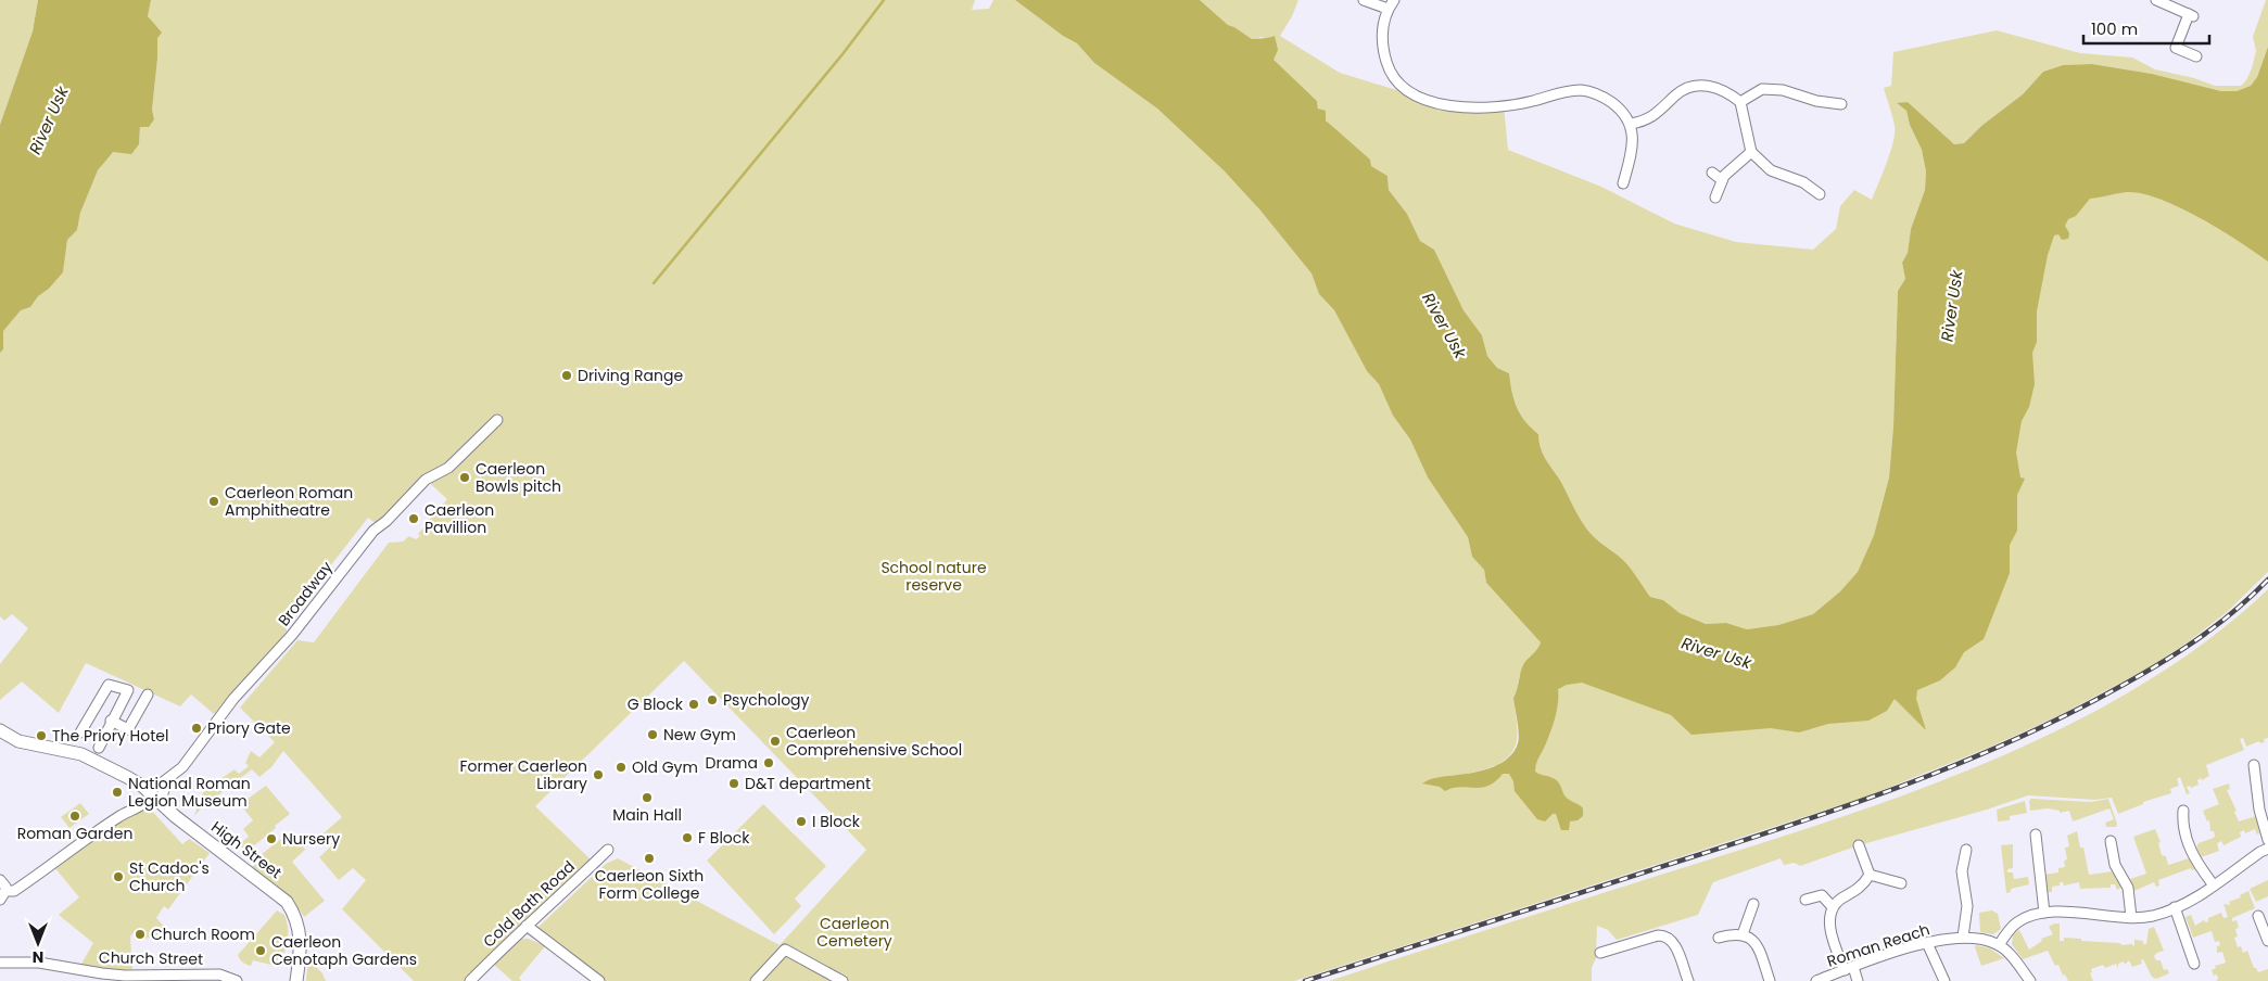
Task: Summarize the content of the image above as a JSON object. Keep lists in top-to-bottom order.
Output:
{
  "streets": {
    "main road": ["High Street"],
    "street": [
      "Broadway",
      "Cold Bath Road",
      "Roman Reach",
      "Church Street"
    ]
  },
  "crossings": [
    ["Broadway", "High Street"]
  ],
  "water": ["River Usk"],
  "parks": ["School nature reserve", "Caerleon Cemetery"],
  "places": [
    "Driving Range",
    "Caerleon Bowls pitch",
    "Caerleon Roman Amphitheatre",
    "Caerleon Pavillion",
    "Psychology",
    "G Block",
    "Priory Gate",
    "New Gym",
    "The Priory Hotel",
    "Caerleon Comprehensive School",
    "Drama",
    "Old Gym",
    "Former Caerleon Library",
    "D&T department",
    "National Roman Legion Museum",
    "Main Hall",
    "Roman Garden",
    "I Block",
    "F Block",
    "Nursery",
    "Caerleon Sixth Form College",
    "St Cadoc's Church",
    "Church Room",
    "Caerleon Cenotaph Gardens"
  ],
  "scale_bar": "100 m",
  "north": "bottom"
}
